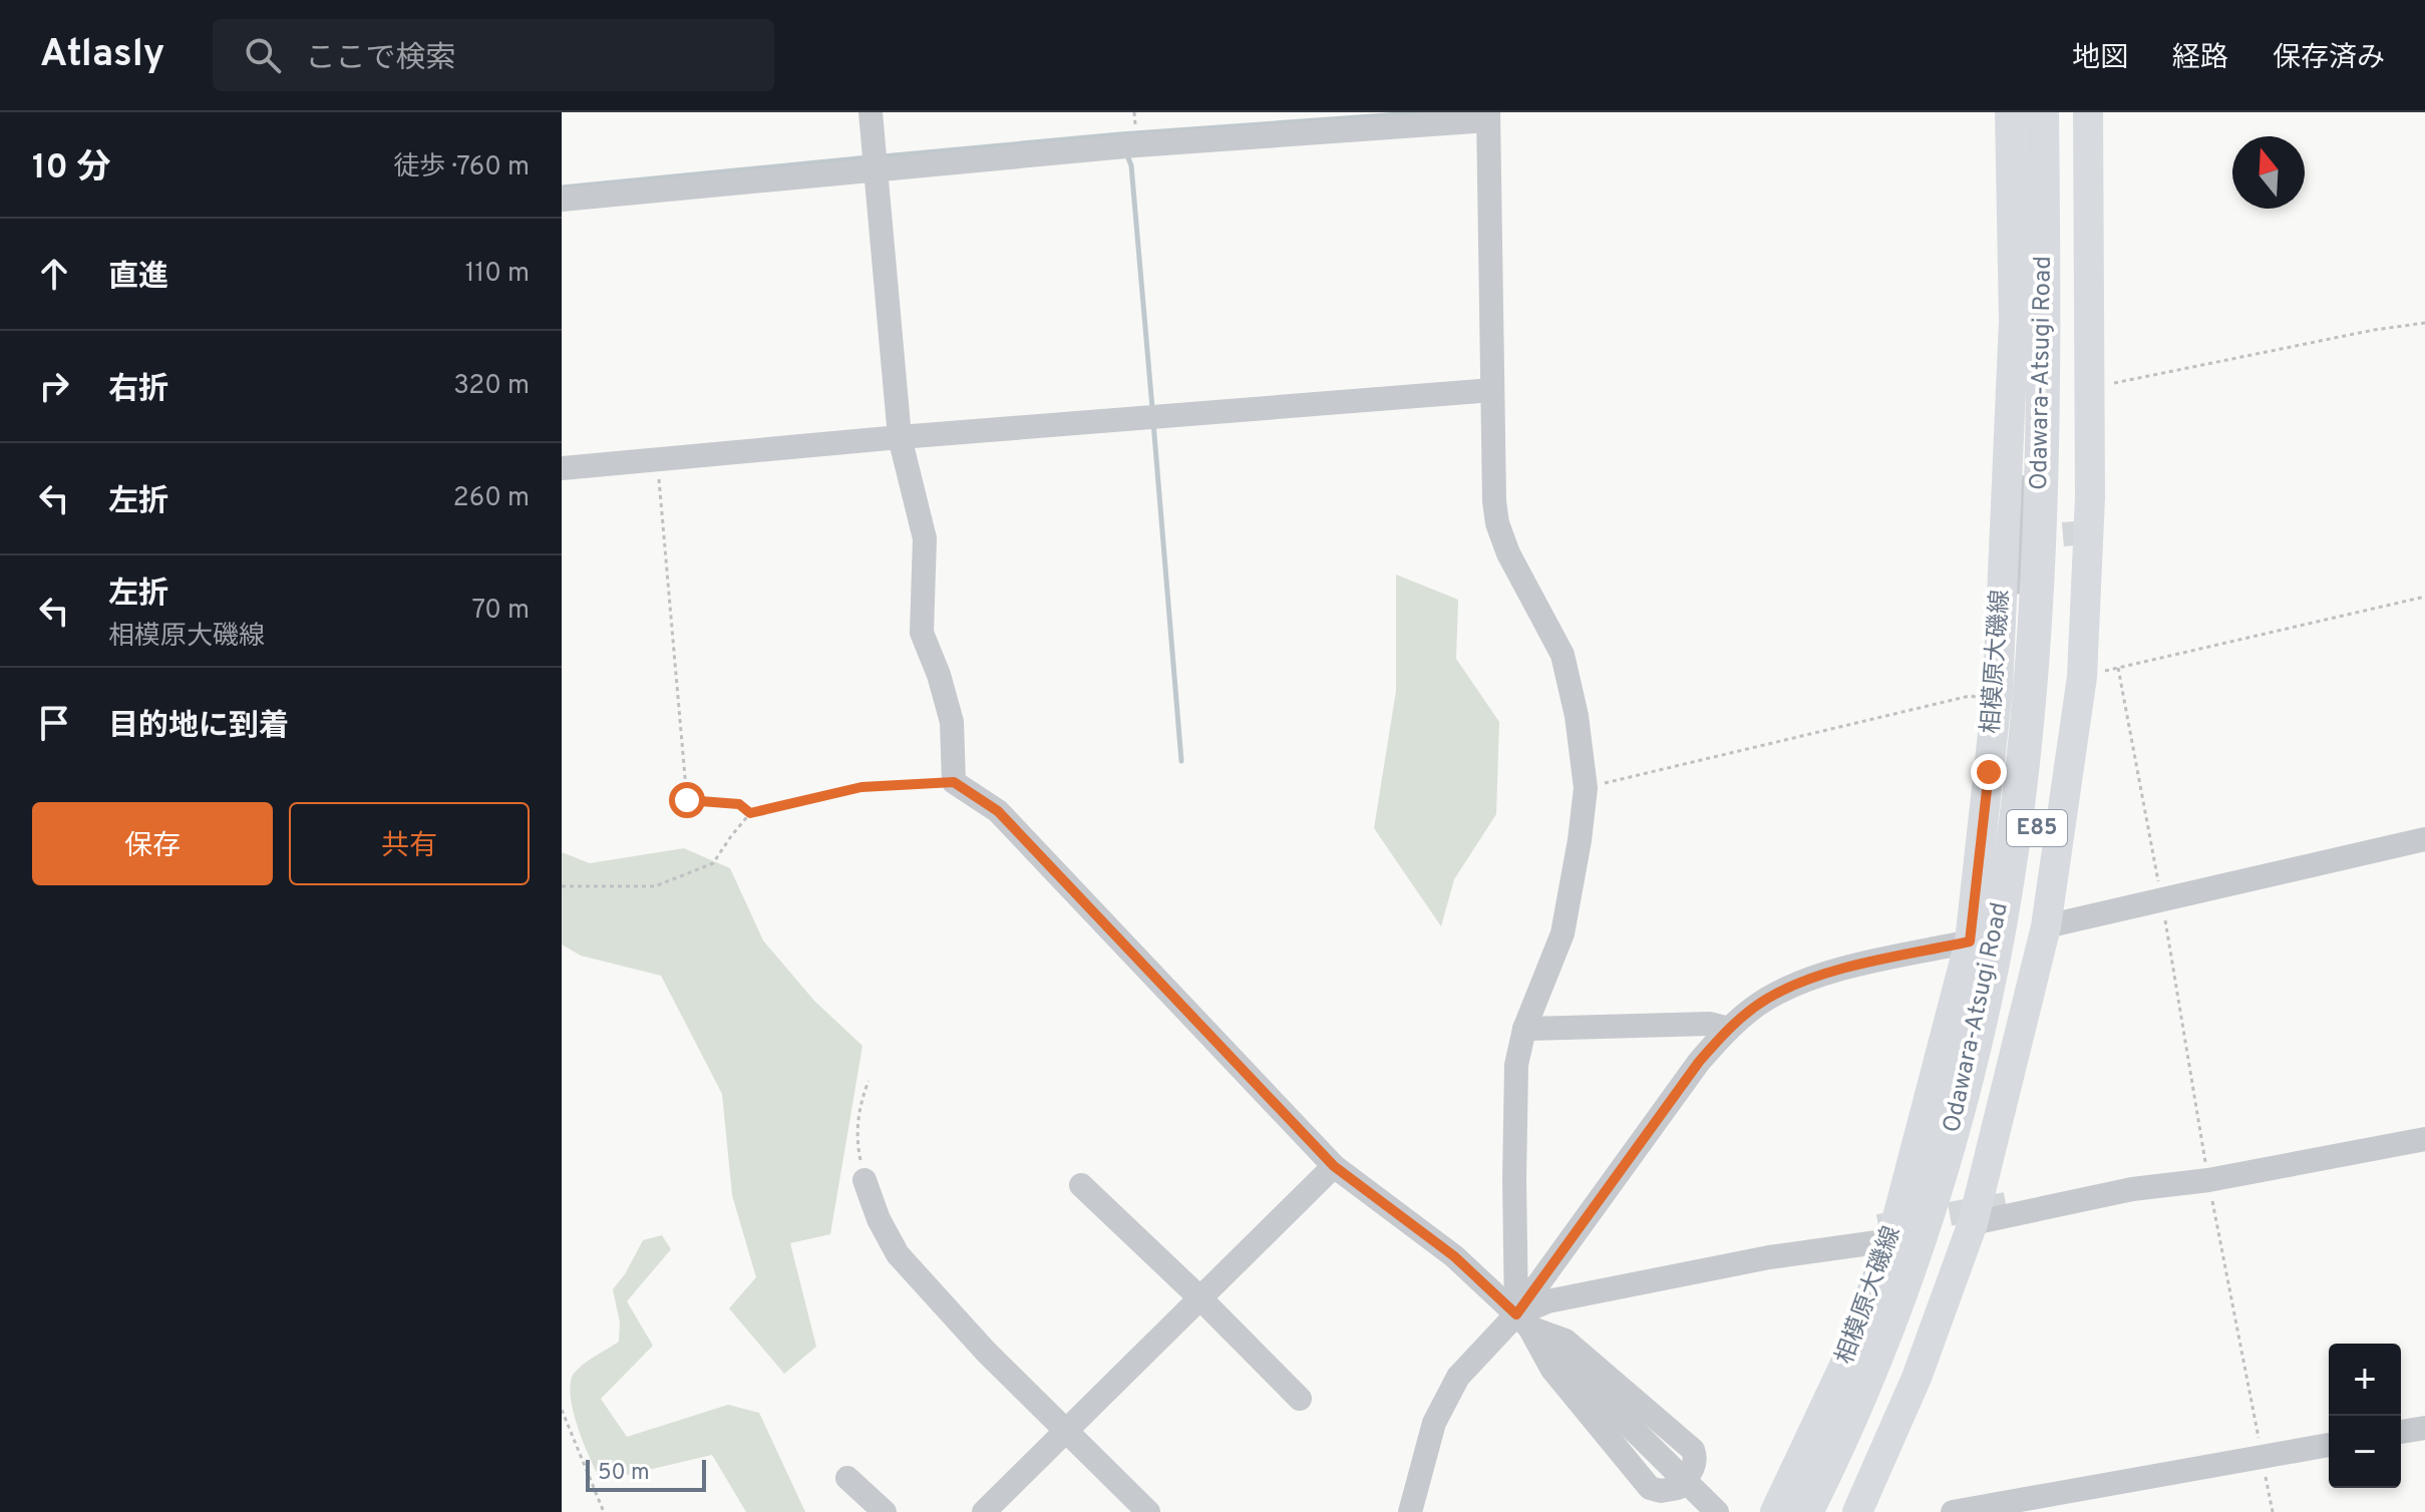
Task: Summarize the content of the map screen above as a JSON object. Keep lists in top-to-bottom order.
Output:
{
  "streets": {
    "highway": ["Odawara-Atsugi Road", "E85"],
    "main road": ["相模原大磯線"]
  },
  "scale_bar": "50 m",
  "north": "top",
  "page": {
    "header": "Atlasly",
    "search": "ここで検索",
    "nav": ["地図", "経路", "保存済み"],
    "heading": ["10 分", "徒歩 · 760 m"],
    "list": [
      ["直進", "110 m"],
      ["右折", "320 m"],
      ["左折", "260 m"],
      ["左折", "相模原大磯線", "70 m"],
      "目的地に到着"
    ],
    "buttons": ["保存", "共有"],
    "map_buttons": ["+", "−"],
    "scale": "50 m"
  }
}
